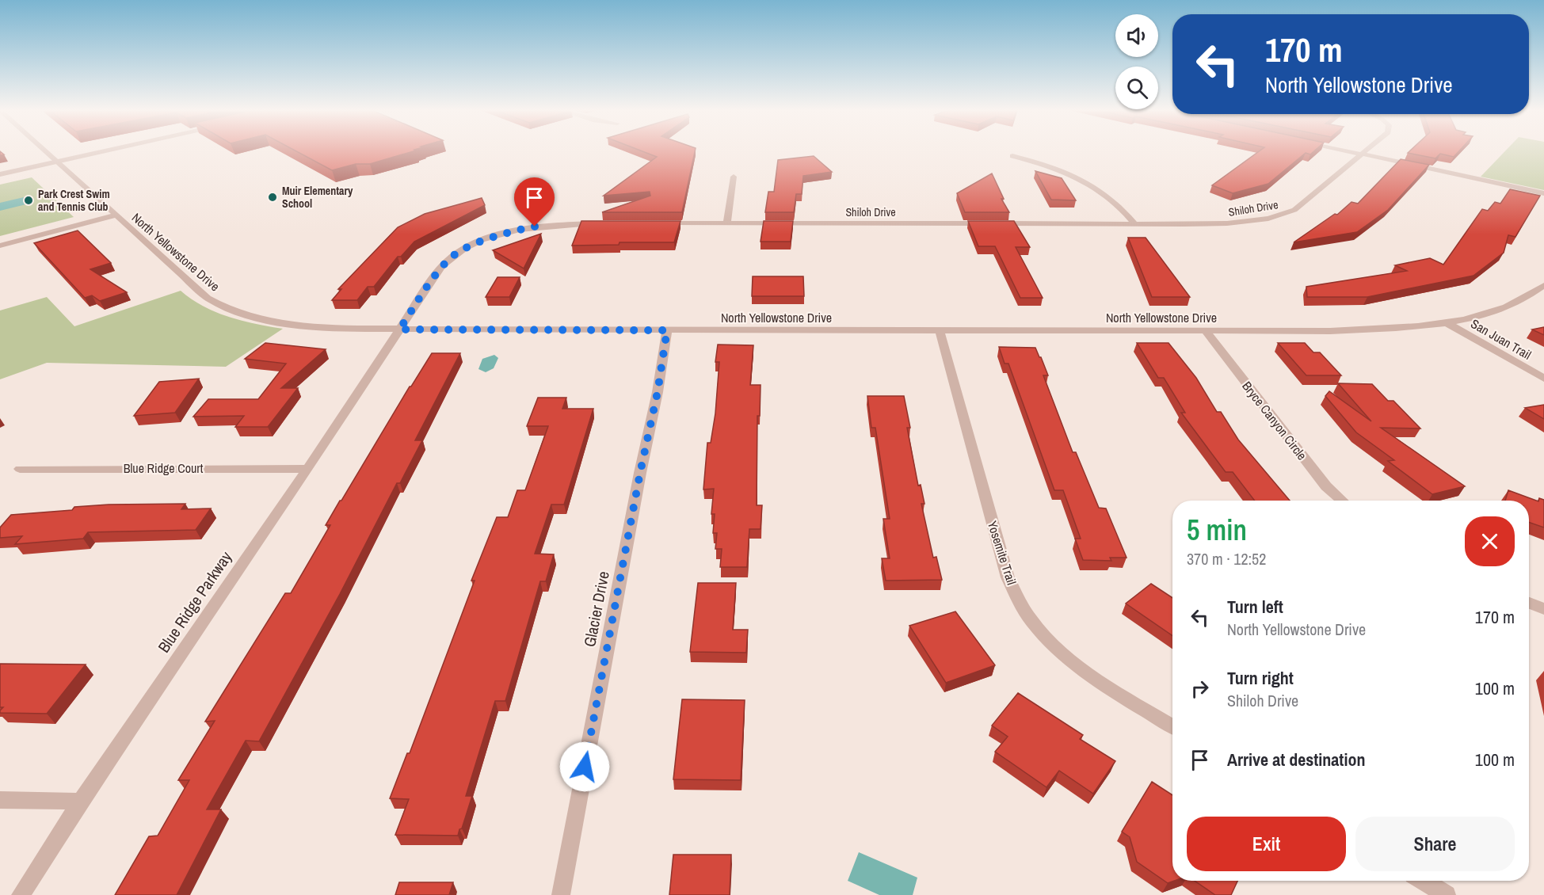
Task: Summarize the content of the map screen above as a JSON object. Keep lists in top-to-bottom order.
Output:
{
  "streets": {
    "street": [
      "Shiloh Drive",
      "North Yellowstone Drive",
      "San Juan Trail",
      "Bryce Canyon Circle",
      "Blue Ridge Court",
      "Yosemite Trail",
      "Blue Ridge Parkway",
      "Glacier Drive"
    ]
  },
  "crossings": [
    ["North Yellowstone Drive", "San Juan Trail"],
    ["North Yellowstone Drive", "Bryce Canyon Circle"],
    ["North Yellowstone Drive", "Yosemite Trail"],
    ["North Yellowstone Drive", "Blue Ridge Parkway"],
    ["North Yellowstone Drive", "Glacier Drive"],
    ["Blue Ridge Court", "Blue Ridge Parkway"]
  ],
  "places": ["Muir Elementary School", "Park Crest Swim and Tennis Club"],
  "page": {
    "turn": ["170 m", "North Yellowstone Drive"],
    "heading": ["5 min", "370 m · 12:52"],
    "list": [
      {
        "name": "Turn left",
        "note": "North Yellowstone Drive",
        "value": "170 m"
      },
      {
        "name": "Turn right",
        "note": "Shiloh Drive",
        "value": "100 m"
      },
      {
        "name": "Arrive at destination",
        "value": "100 m"
      }
    ],
    "buttons": ["Exit", "Share"]
  }
}
